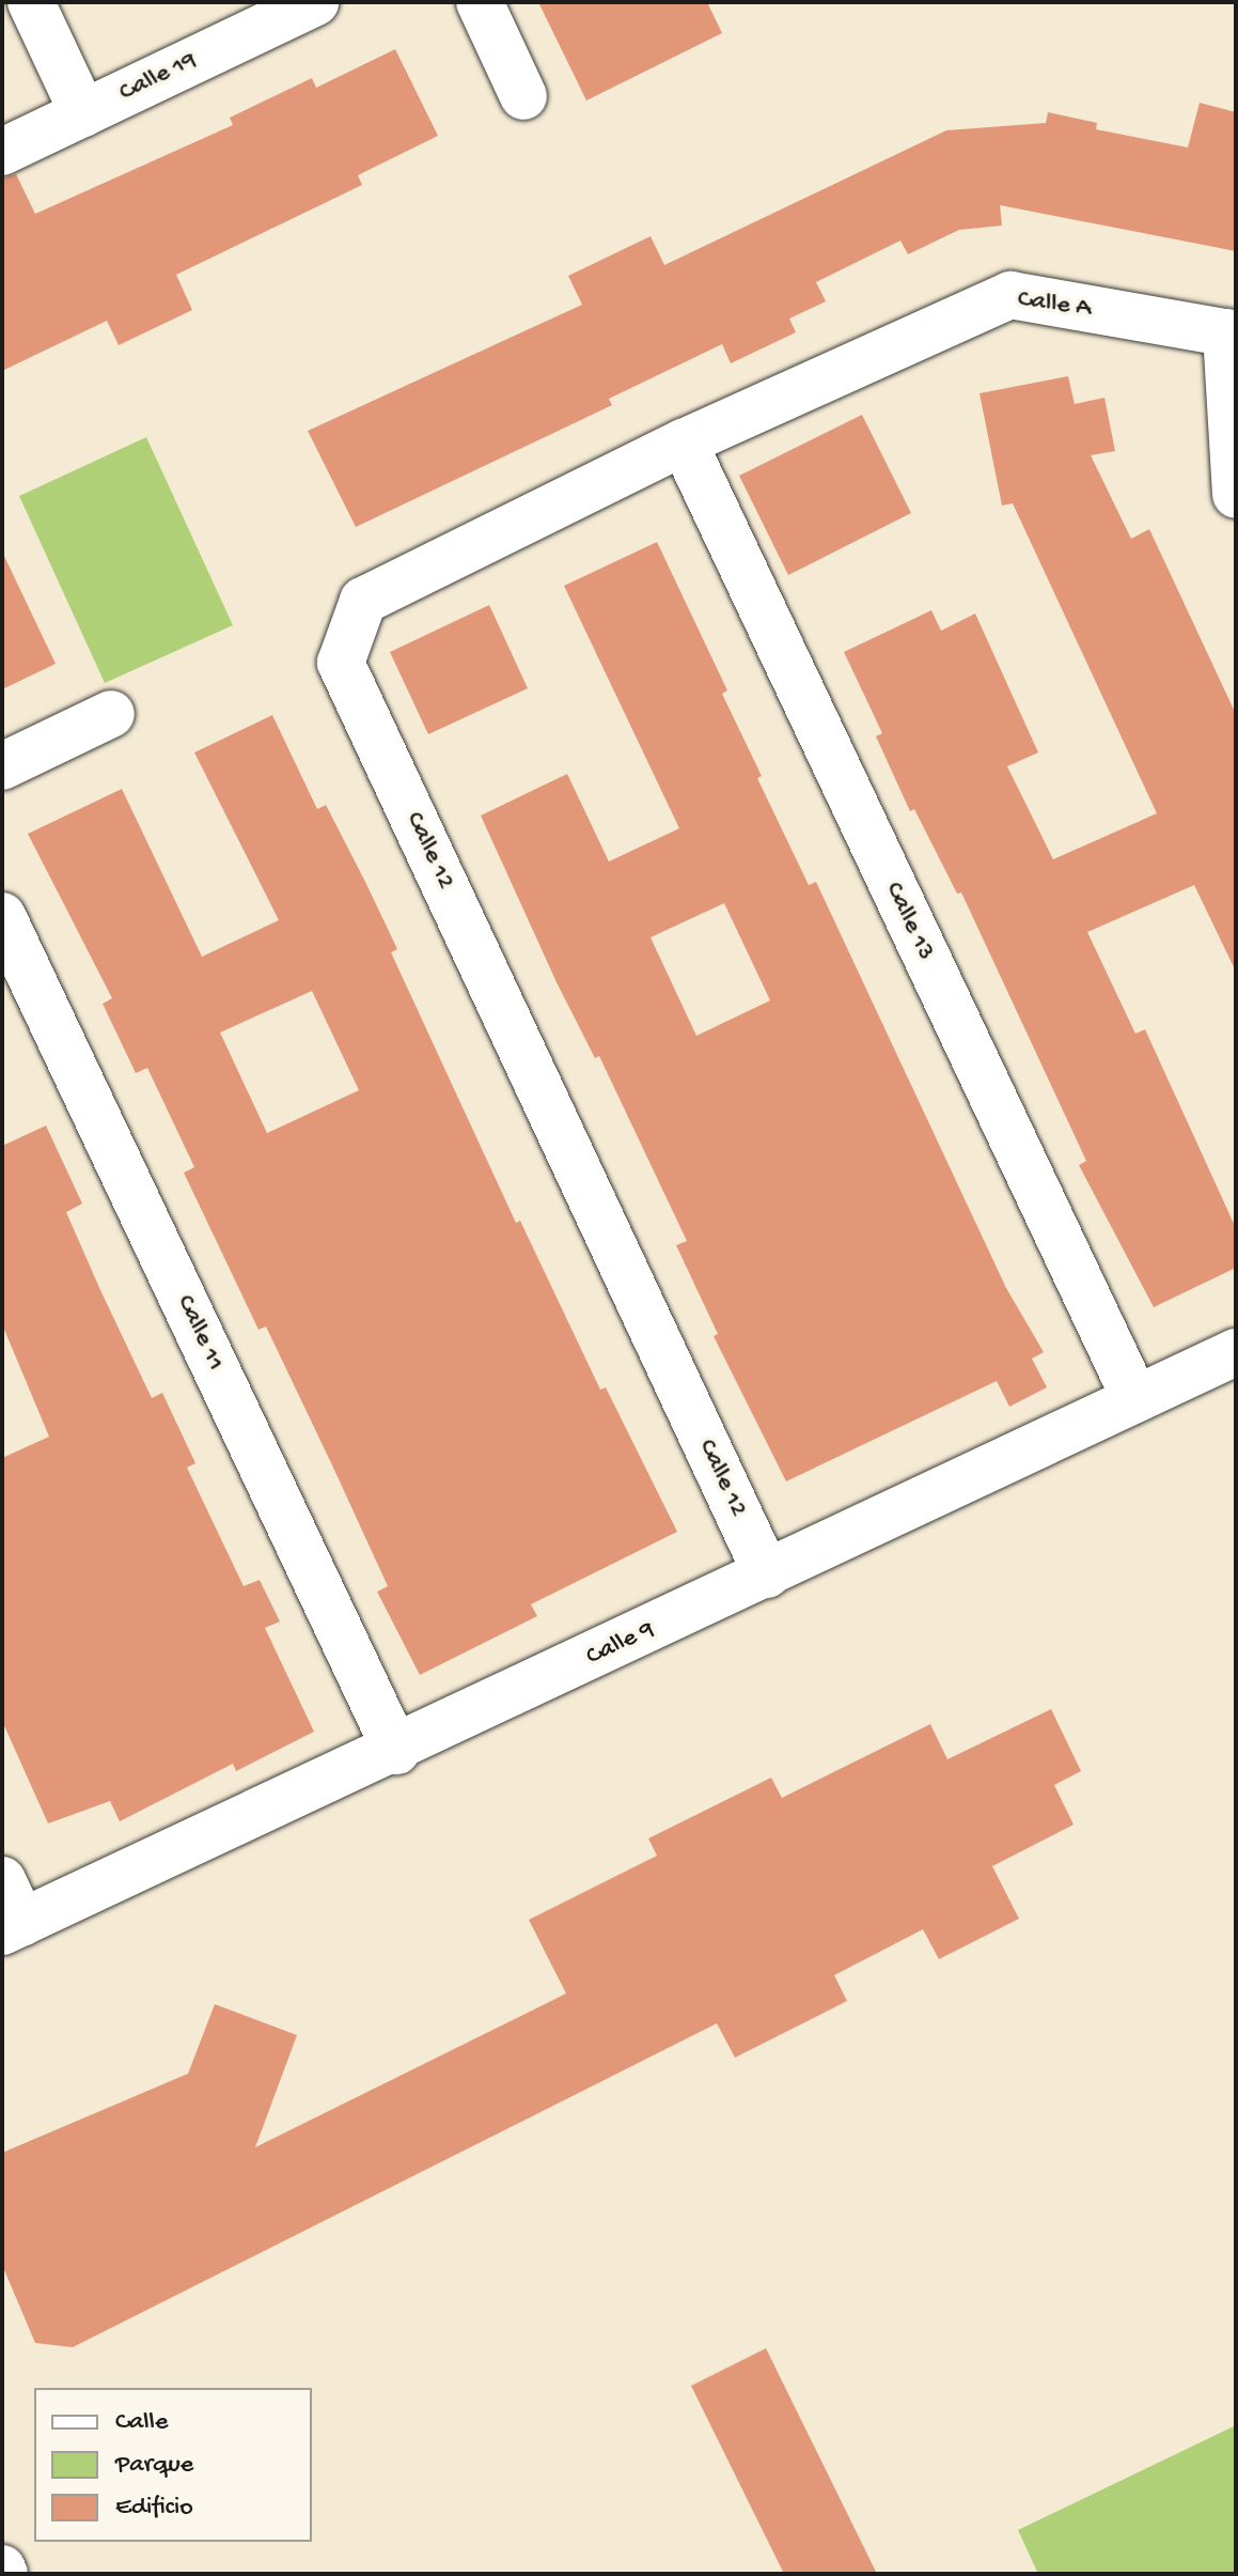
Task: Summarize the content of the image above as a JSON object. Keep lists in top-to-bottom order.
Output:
{
  "streets": {
    "street": [
      "Calle 19",
      "Calle A",
      "Calle 12",
      "Calle 13",
      "Calle 11",
      "Calle 9"
    ]
  },
  "crossings": [
    ["Calle A", "Calle 12"],
    ["Calle 12", "Calle 13"],
    ["Calle 12", "Calle 9"],
    ["Calle 13", "Calle 9"],
    ["Calle 11", "Calle 9"]
  ],
  "legend": ["Calle", "Parque", "Edificio"]
}
